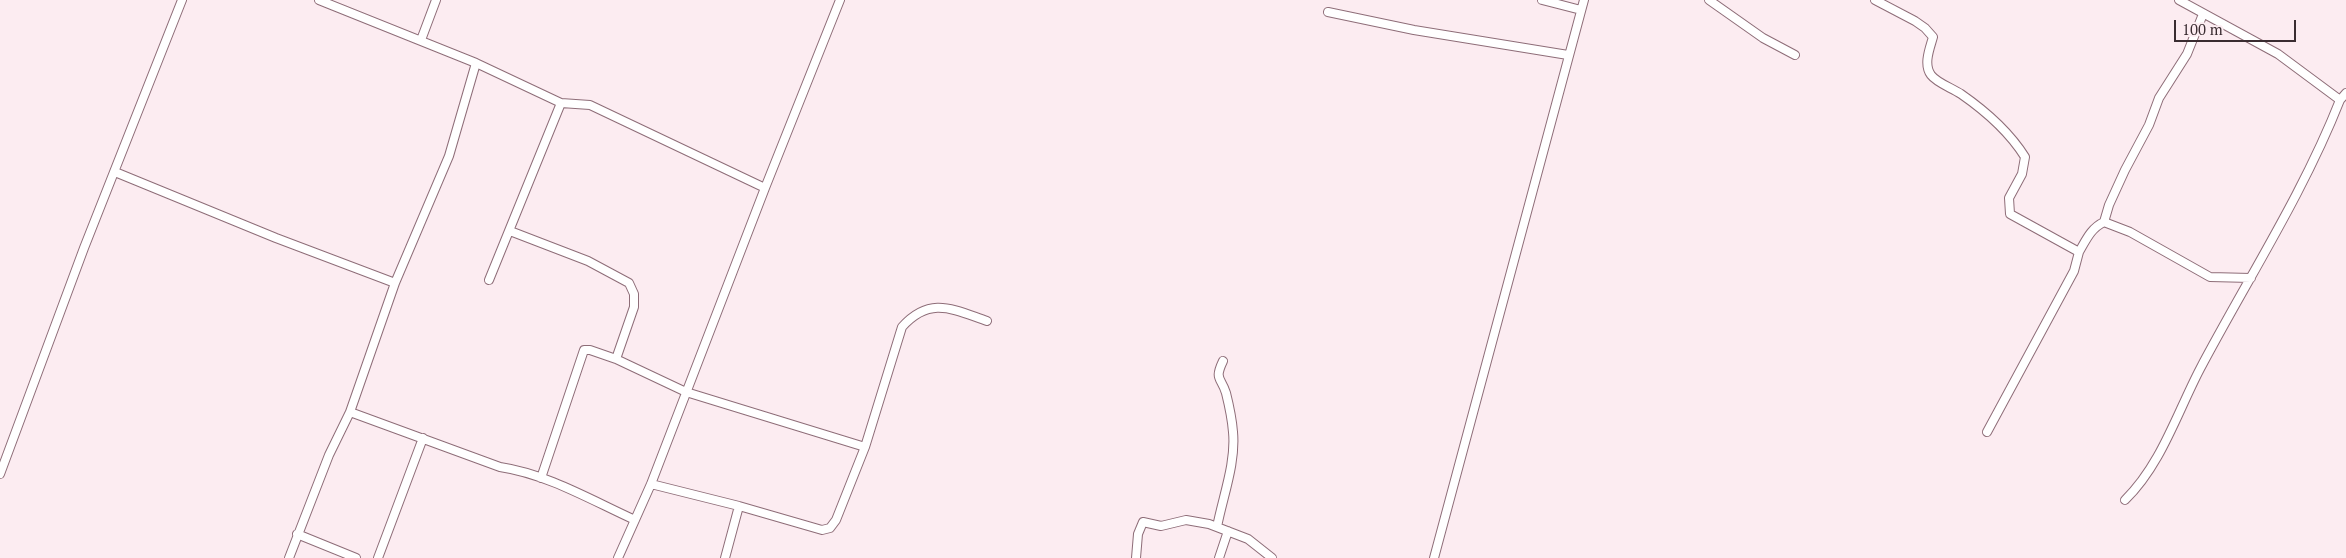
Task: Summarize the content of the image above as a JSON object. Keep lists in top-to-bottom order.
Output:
{
  "scale_bar": "100 m"
}
